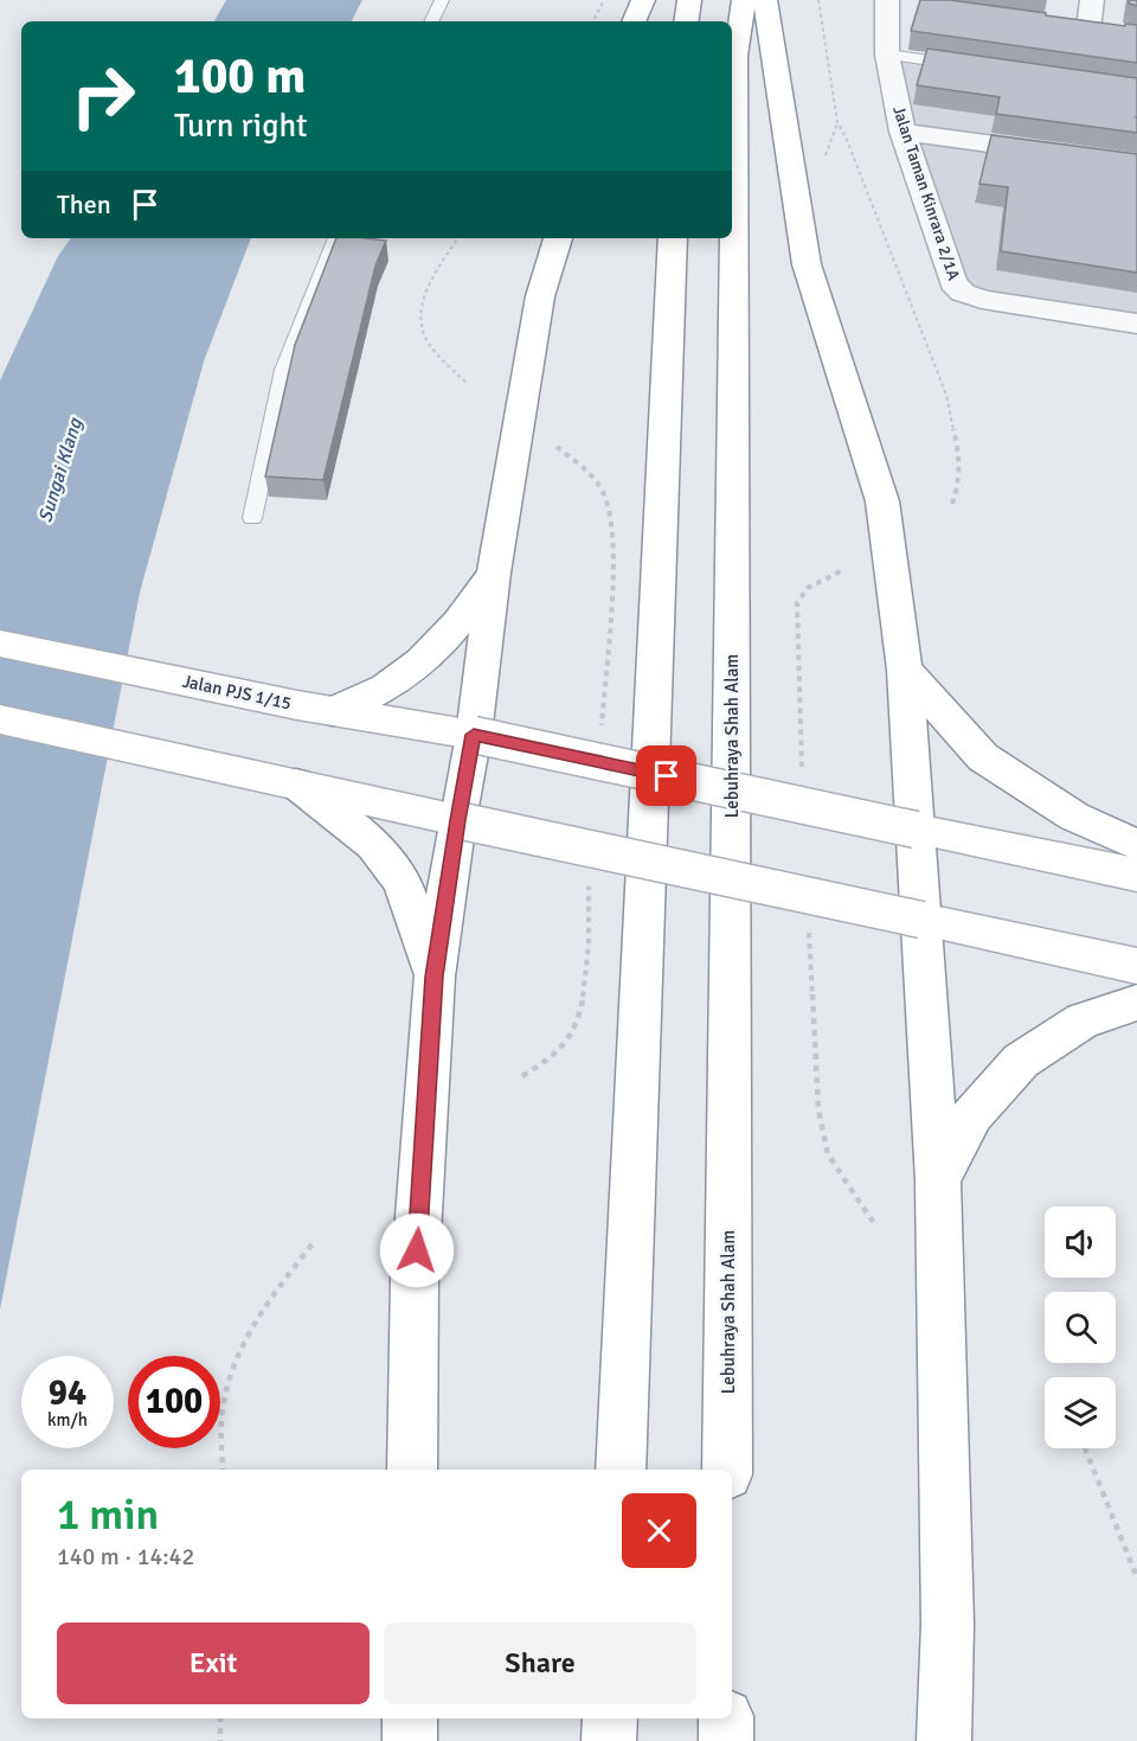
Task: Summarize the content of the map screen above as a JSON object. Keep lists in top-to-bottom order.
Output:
{
  "streets": {
    "main road": ["Jalan PJS 1/15", "Lebuhraya Shah Alam"],
    "street": ["Jalan Taman Kinrara 2/1A"]
  },
  "water": ["Sungai Klang"],
  "page": {
    "turn": ["100 m", "Turn right"],
    "then": "Then",
    "speed": "94 km/h",
    "limit": "100",
    "heading": ["1 min", "140 m · 14:42"],
    "buttons": ["Exit", "Share"]
  }
}
